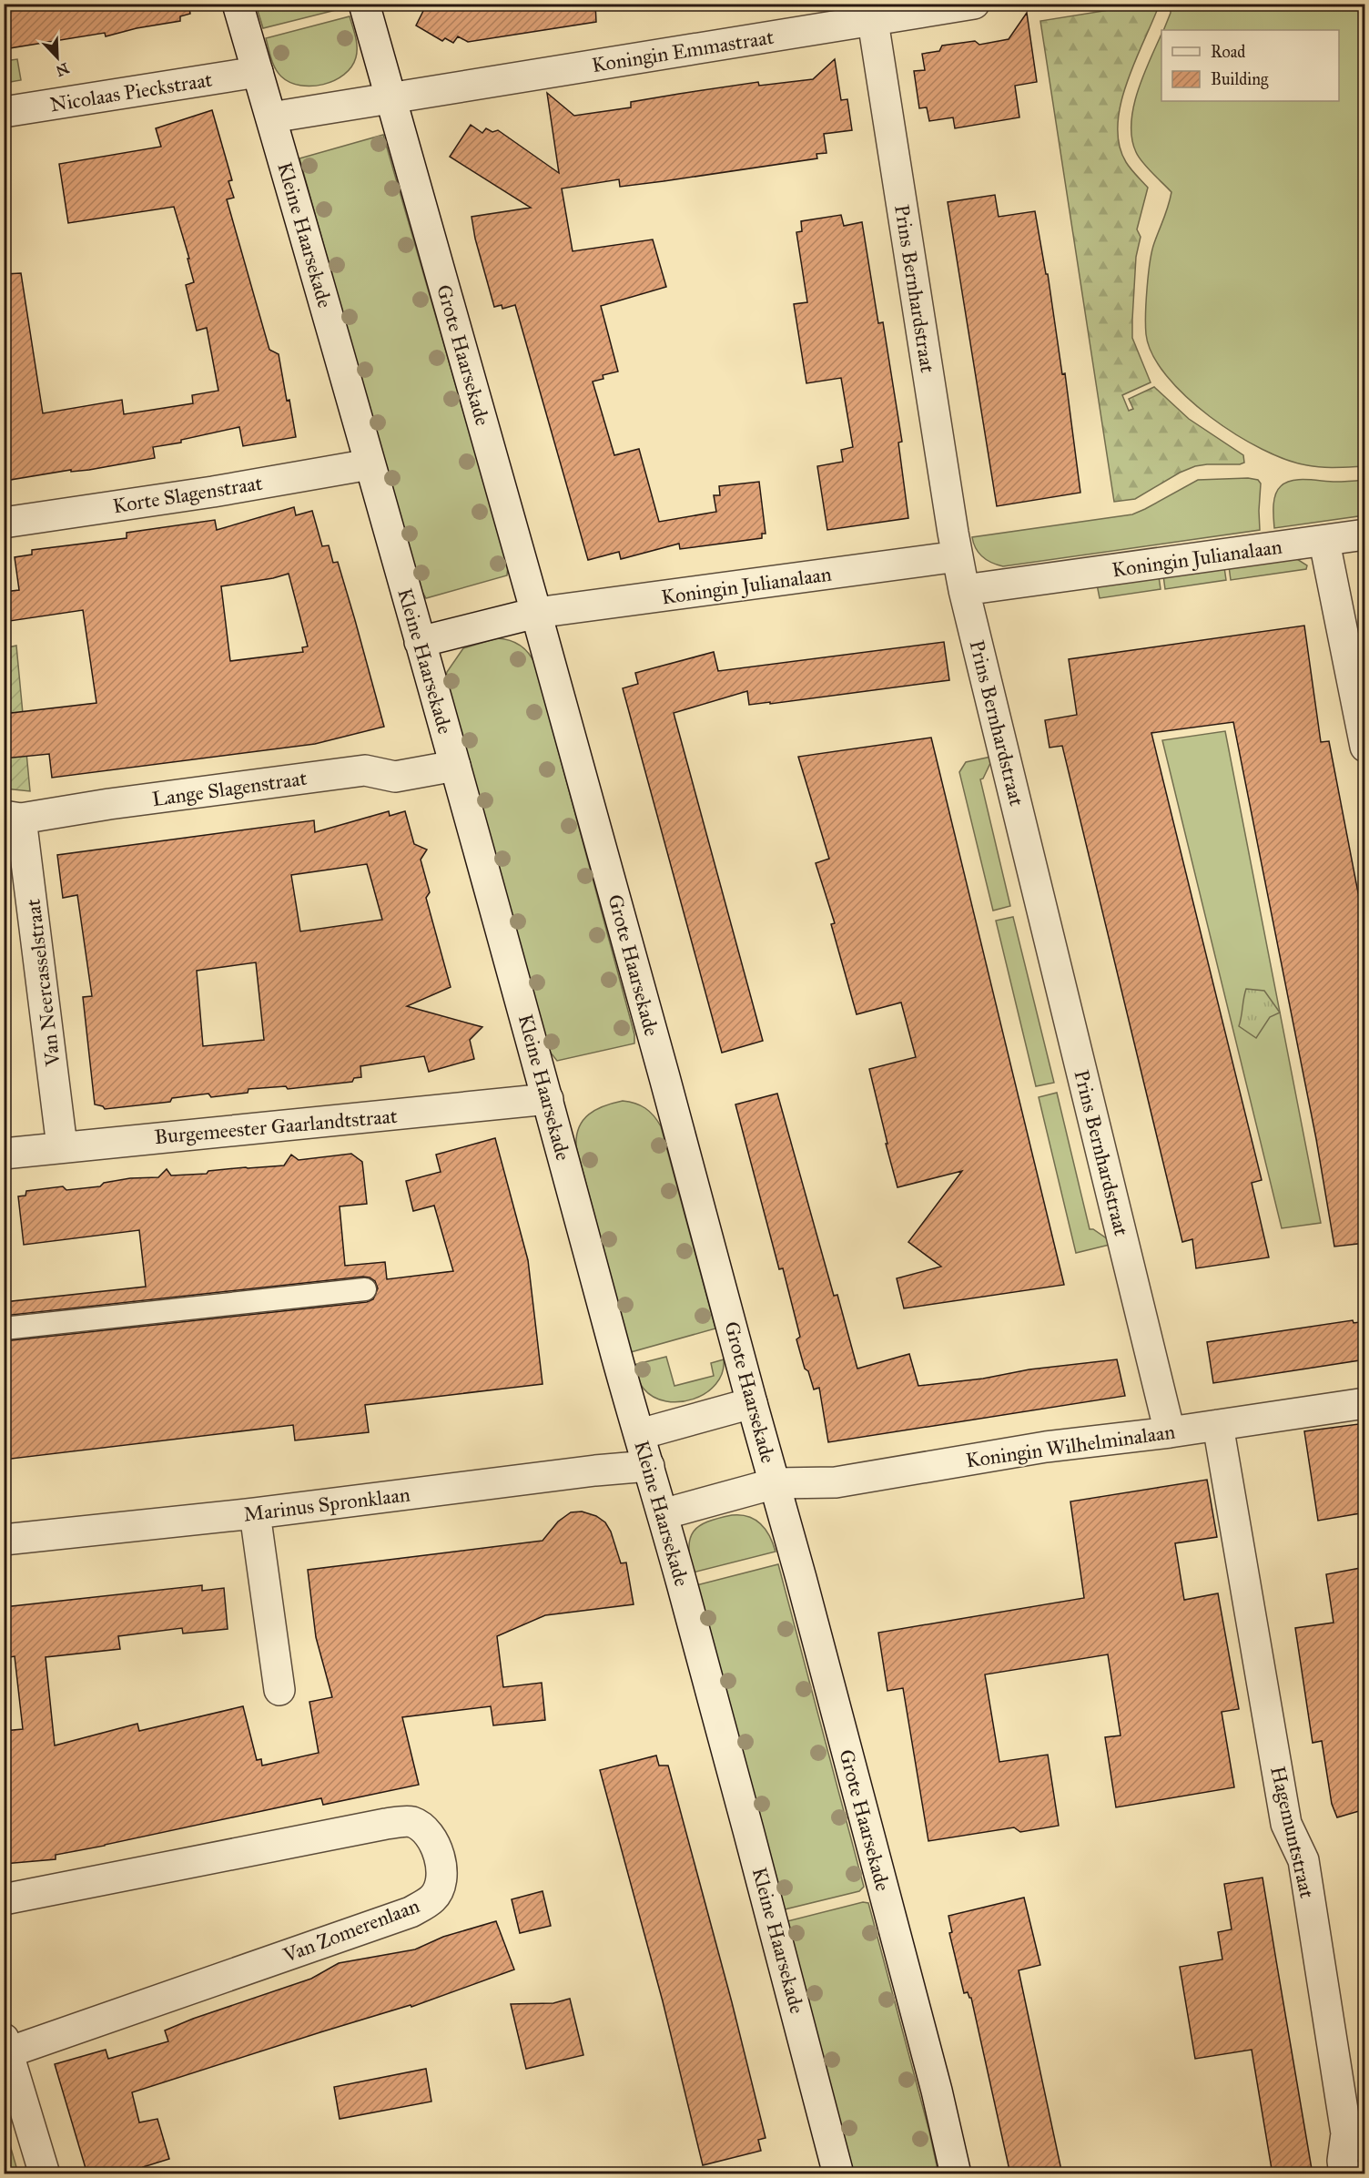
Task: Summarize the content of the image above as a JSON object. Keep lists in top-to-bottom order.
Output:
{
  "streets": {
    "street": [
      "Koningin Emmastraat",
      "Nicolaas Pieckstraat",
      "Kleine Haarsekade",
      "Prins Bernhardstraat",
      "Grote Haarsekade",
      "Korte Slagenstraat",
      "Koningin Julianalaan",
      "Lange Slagenstraat",
      "Van Neercasselstraat",
      "Burgemeester Gaarlandtstraat",
      "Koningin Wilhelminalaan",
      "Marinus Spronklaan",
      "Hagemuntstraat",
      "Van Zomerenlaan"
    ]
  },
  "crossings": [
    ["Koningin Emmastraat", "Prins Bernhardstraat"],
    ["Koningin Emmastraat", "Grote Haarsekade"],
    ["Nicolaas Pieckstraat", "Kleine Haarsekade"],
    ["Kleine Haarsekade", "Korte Slagenstraat"],
    ["Kleine Haarsekade", "Lange Slagenstraat"],
    ["Kleine Haarsekade", "Burgemeester Gaarlandtstraat"],
    ["Kleine Haarsekade", "Koningin Wilhelminalaan"],
    ["Kleine Haarsekade", "Marinus Spronklaan"],
    ["Prins Bernhardstraat", "Koningin Julianalaan"],
    ["Prins Bernhardstraat", "Koningin Wilhelminalaan"],
    ["Grote Haarsekade", "Koningin Julianalaan"],
    ["Grote Haarsekade", "Koningin Wilhelminalaan"],
    ["Lange Slagenstraat", "Van Neercasselstraat"],
    ["Van Neercasselstraat", "Burgemeester Gaarlandtstraat"],
    ["Koningin Wilhelminalaan", "Hagemuntstraat"]
  ],
  "legend": ["Road", "Building"],
  "north": "bottom right"
}
